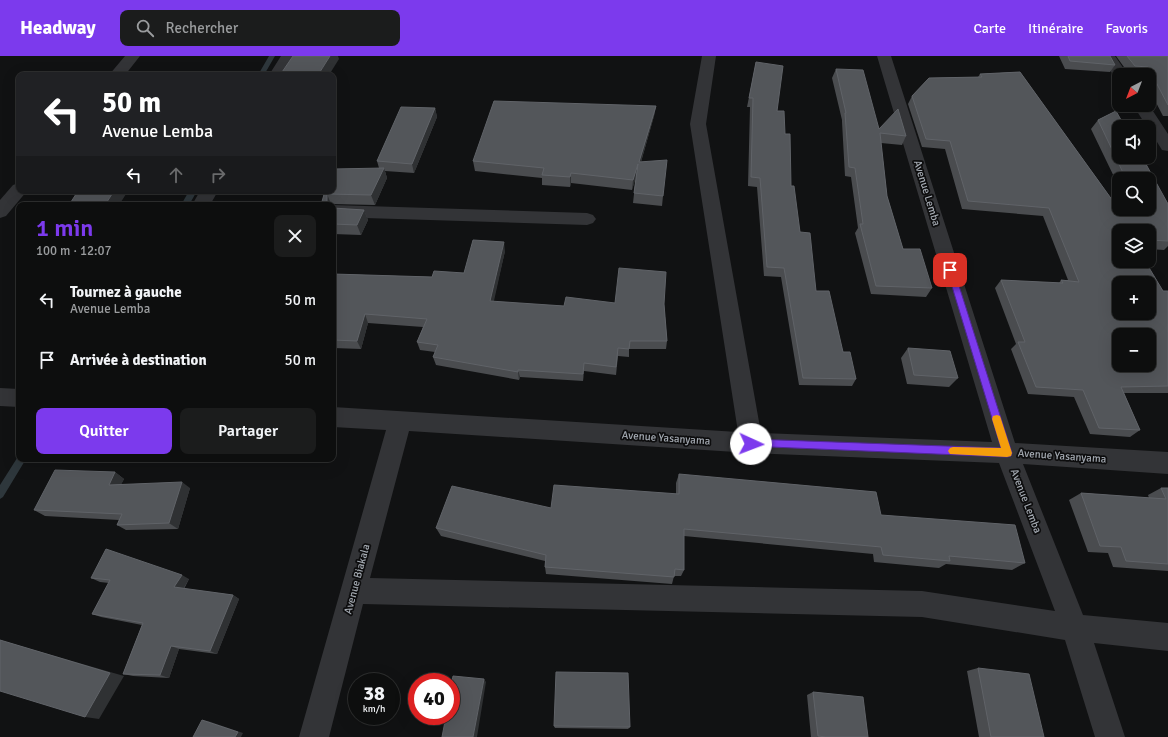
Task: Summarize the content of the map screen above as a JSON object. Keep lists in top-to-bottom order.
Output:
{
  "streets": {
    "street": ["Avenue Lemba", "Avenue Yasanyama", "Avenue Biakala"]
  },
  "crossings": [
    ["Avenue Lemba", "Avenue Yasanyama"],
    ["Avenue Yasanyama", "Avenue Biakala"]
  ],
  "north": "bottom left",
  "page": {
    "header": "Headway",
    "search": "Rechercher",
    "nav": ["Carte", "Itinéraire", "Favoris"],
    "map_buttons": ["+", "−"],
    "turn": ["50 m", "Avenue Lemba"],
    "heading": ["1 min", "100 m · 12:07"],
    "list": [
      {
        "name": "Tournez à gauche",
        "note": "Avenue Lemba",
        "value": "50 m"
      },
      {
        "name": "Arrivée à destination",
        "value": "50 m"
      }
    ],
    "buttons": ["Quitter", "Partager"],
    "speed": "38 km/h",
    "limit": "40"
  }
}
